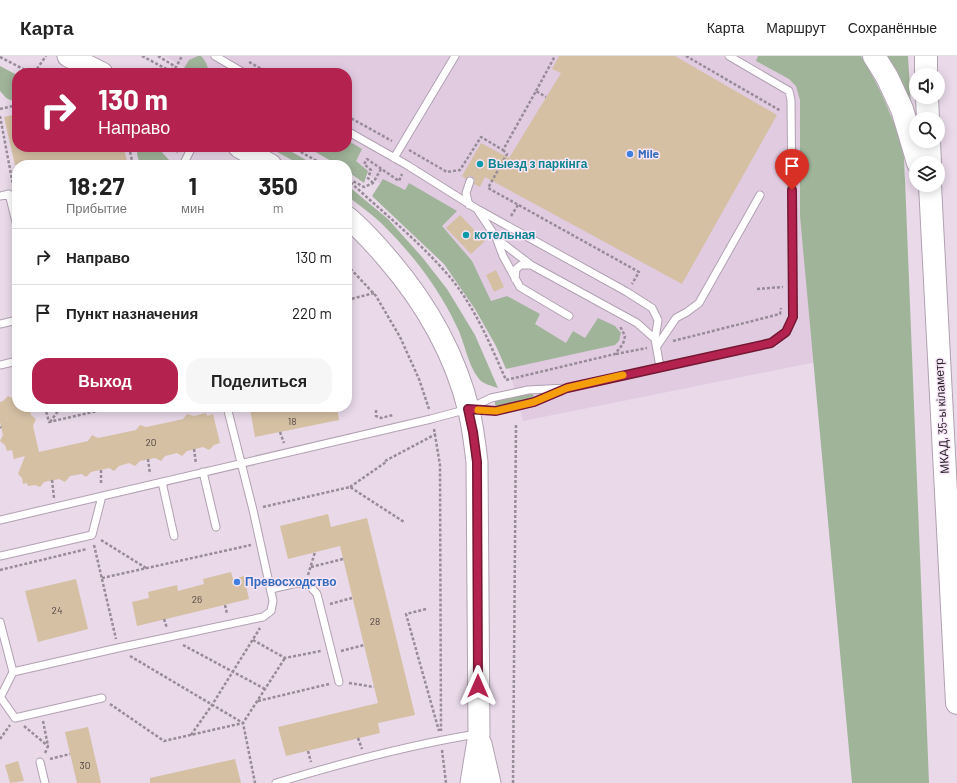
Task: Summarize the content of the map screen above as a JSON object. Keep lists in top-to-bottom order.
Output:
{
  "streets": {
    "highway": ["МКАД, 35-ы кіламетр"]
  },
  "places": [
    "Mile",
    "Выезд з паркінга",
    "котельная",
    "Превосходство"
  ],
  "house_numbers": [
    "18",
    "20",
    "26",
    "24",
    "28",
    "30"
  ],
  "page": {
    "header": "Карта",
    "nav": ["Карта", "Маршрут", "Сохранённые"],
    "turn": ["130 m", "Направо"],
    "eta": [
      "18:27",
      "Прибытие",
      "1",
      "мин",
      "350",
      "m"
    ],
    "list": [
      {
        "name": "Направо",
        "value": "130 m"
      },
      {
        "name": "Пункт назначения",
        "value": "220 m"
      }
    ],
    "buttons": ["Выход", "Поделиться"]
  }
}
